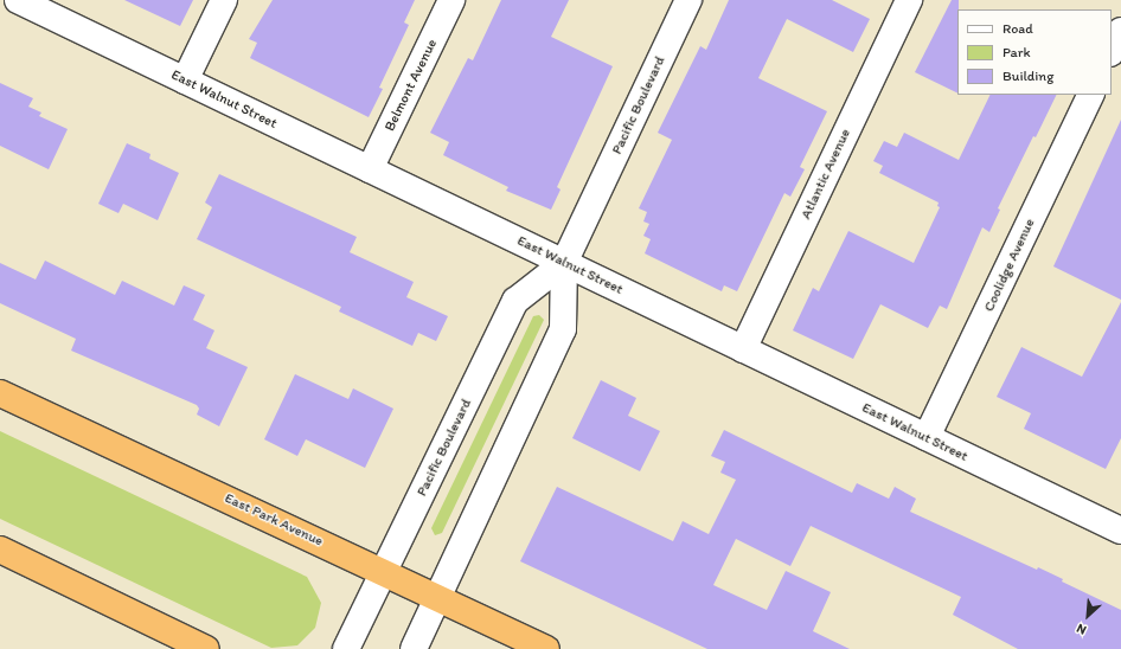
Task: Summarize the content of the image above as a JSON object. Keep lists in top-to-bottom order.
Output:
{
  "streets": {
    "highway": ["East Park Avenue"],
    "street": [
      "Belmont Avenue",
      "East Walnut Street",
      "Pacific Boulevard",
      "Atlantic Avenue",
      "Coolidge Avenue"
    ]
  },
  "crossings": [
    ["Belmont Avenue", "East Walnut Street"],
    ["East Walnut Street", "Pacific Boulevard"],
    ["East Walnut Street", "Atlantic Avenue"],
    ["East Walnut Street", "Coolidge Avenue"],
    ["Pacific Boulevard", "East Park Avenue"]
  ],
  "legend": ["Road", "Park", "Building"],
  "north": "bottom left"
}
